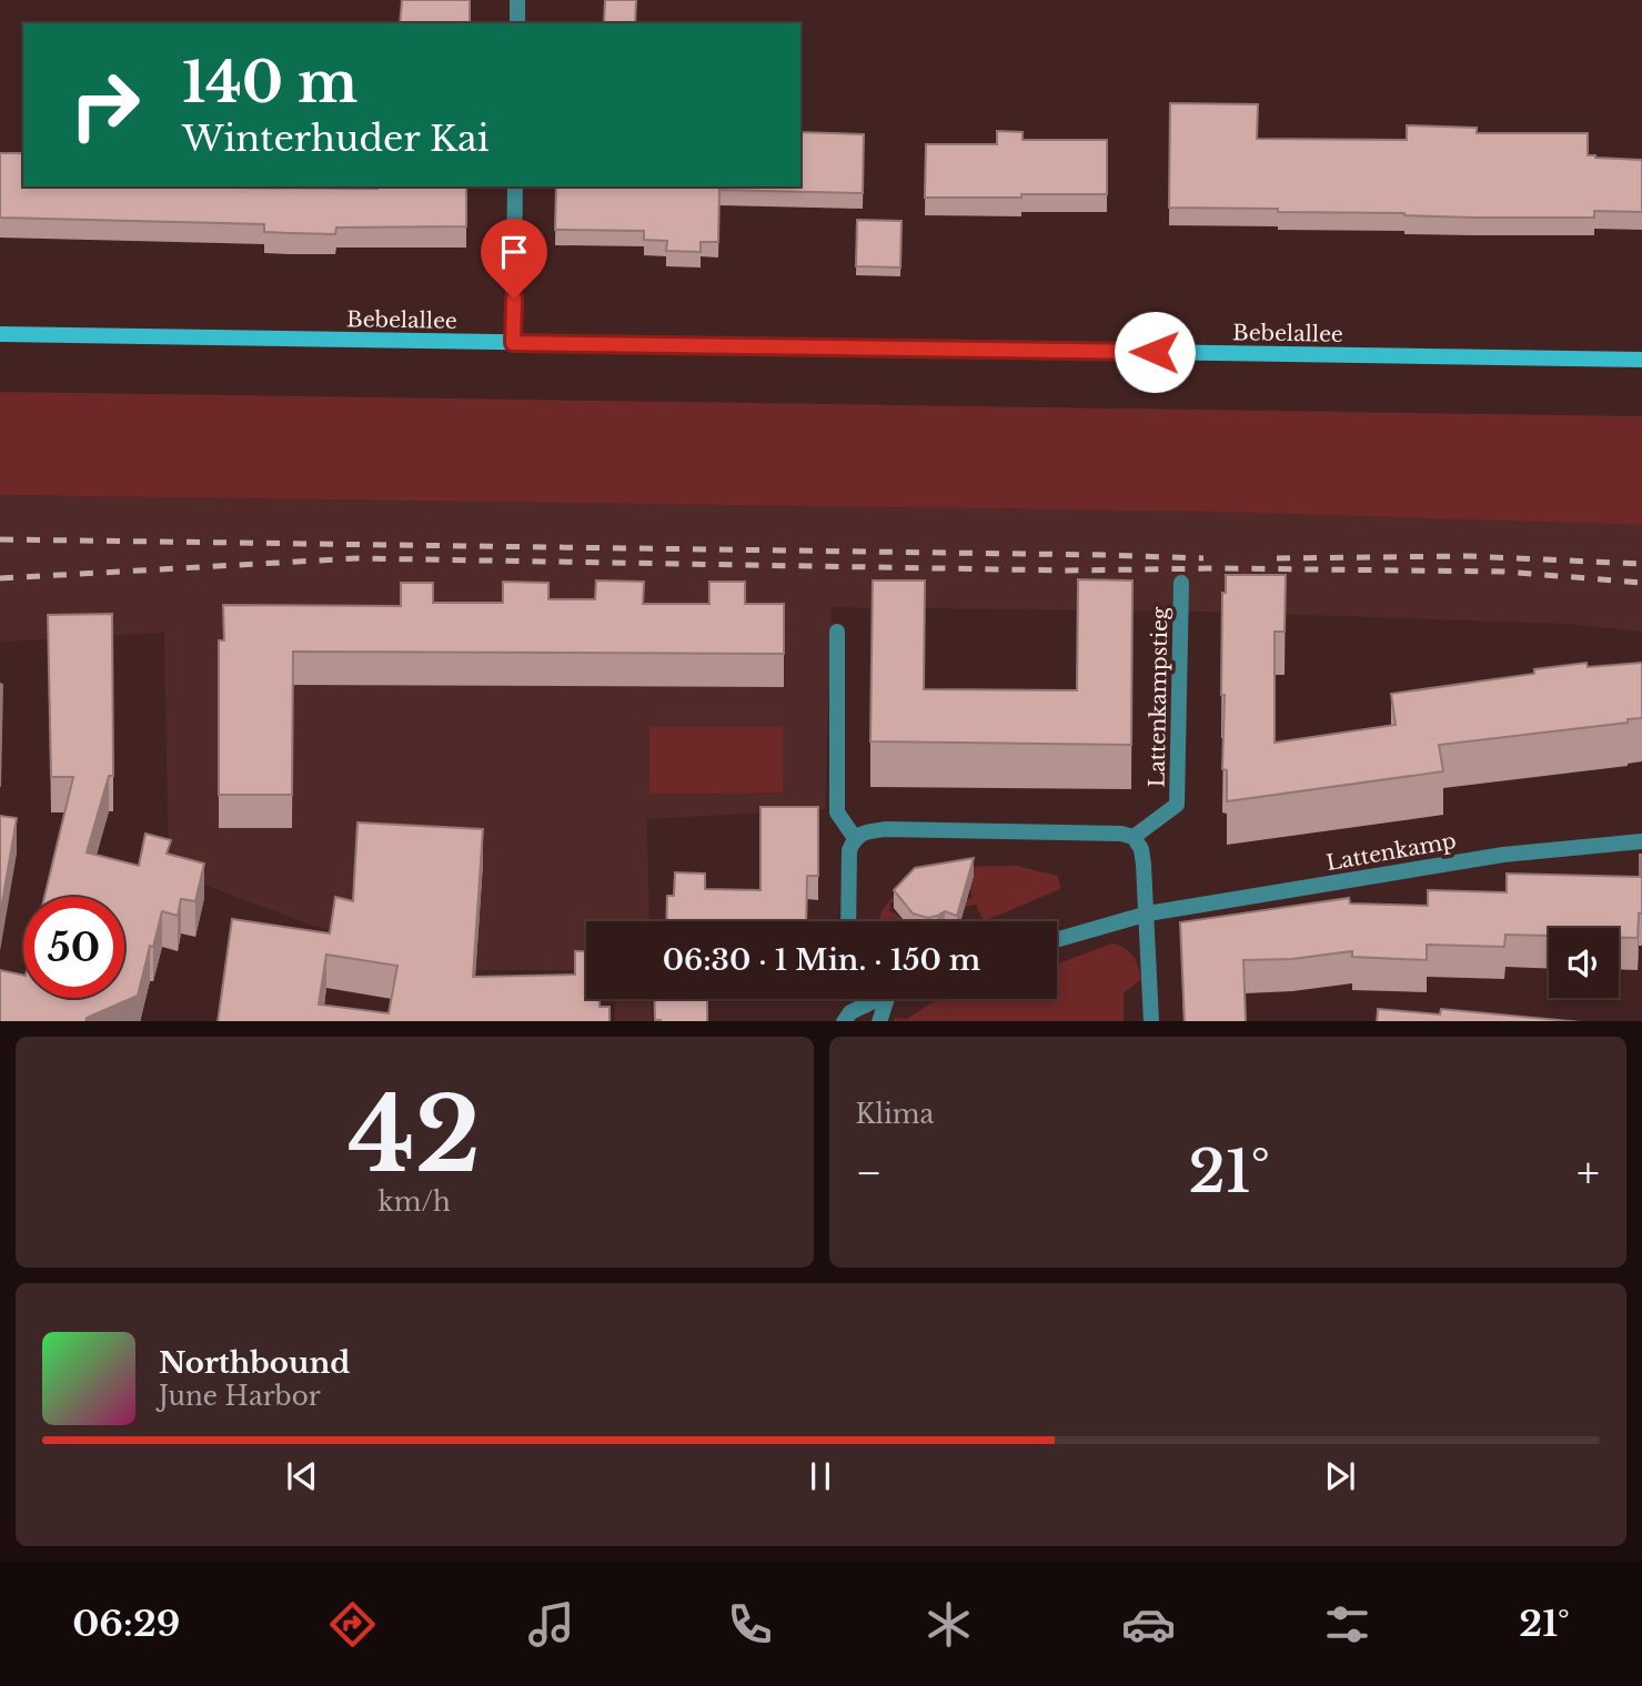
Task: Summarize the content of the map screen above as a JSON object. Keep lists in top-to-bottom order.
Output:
{
  "streets": {
    "main road": ["Bebelallee"],
    "street": ["Lattenkampstieg", "Lattenkamp"]
  },
  "page": {
    "turn": ["140 m", "Winterhuder Kai"],
    "limit": "50",
    "trip": "06:30 · 1 Min. · 150 m",
    "tile": [
      ["42", "km/h"],
      "Klima"
    ],
    "heat": ["−", "21°", "+"],
    "song": ["Northbound", "June Harbor"],
    "tabs": ["06:29", "21°"]
  }
}
